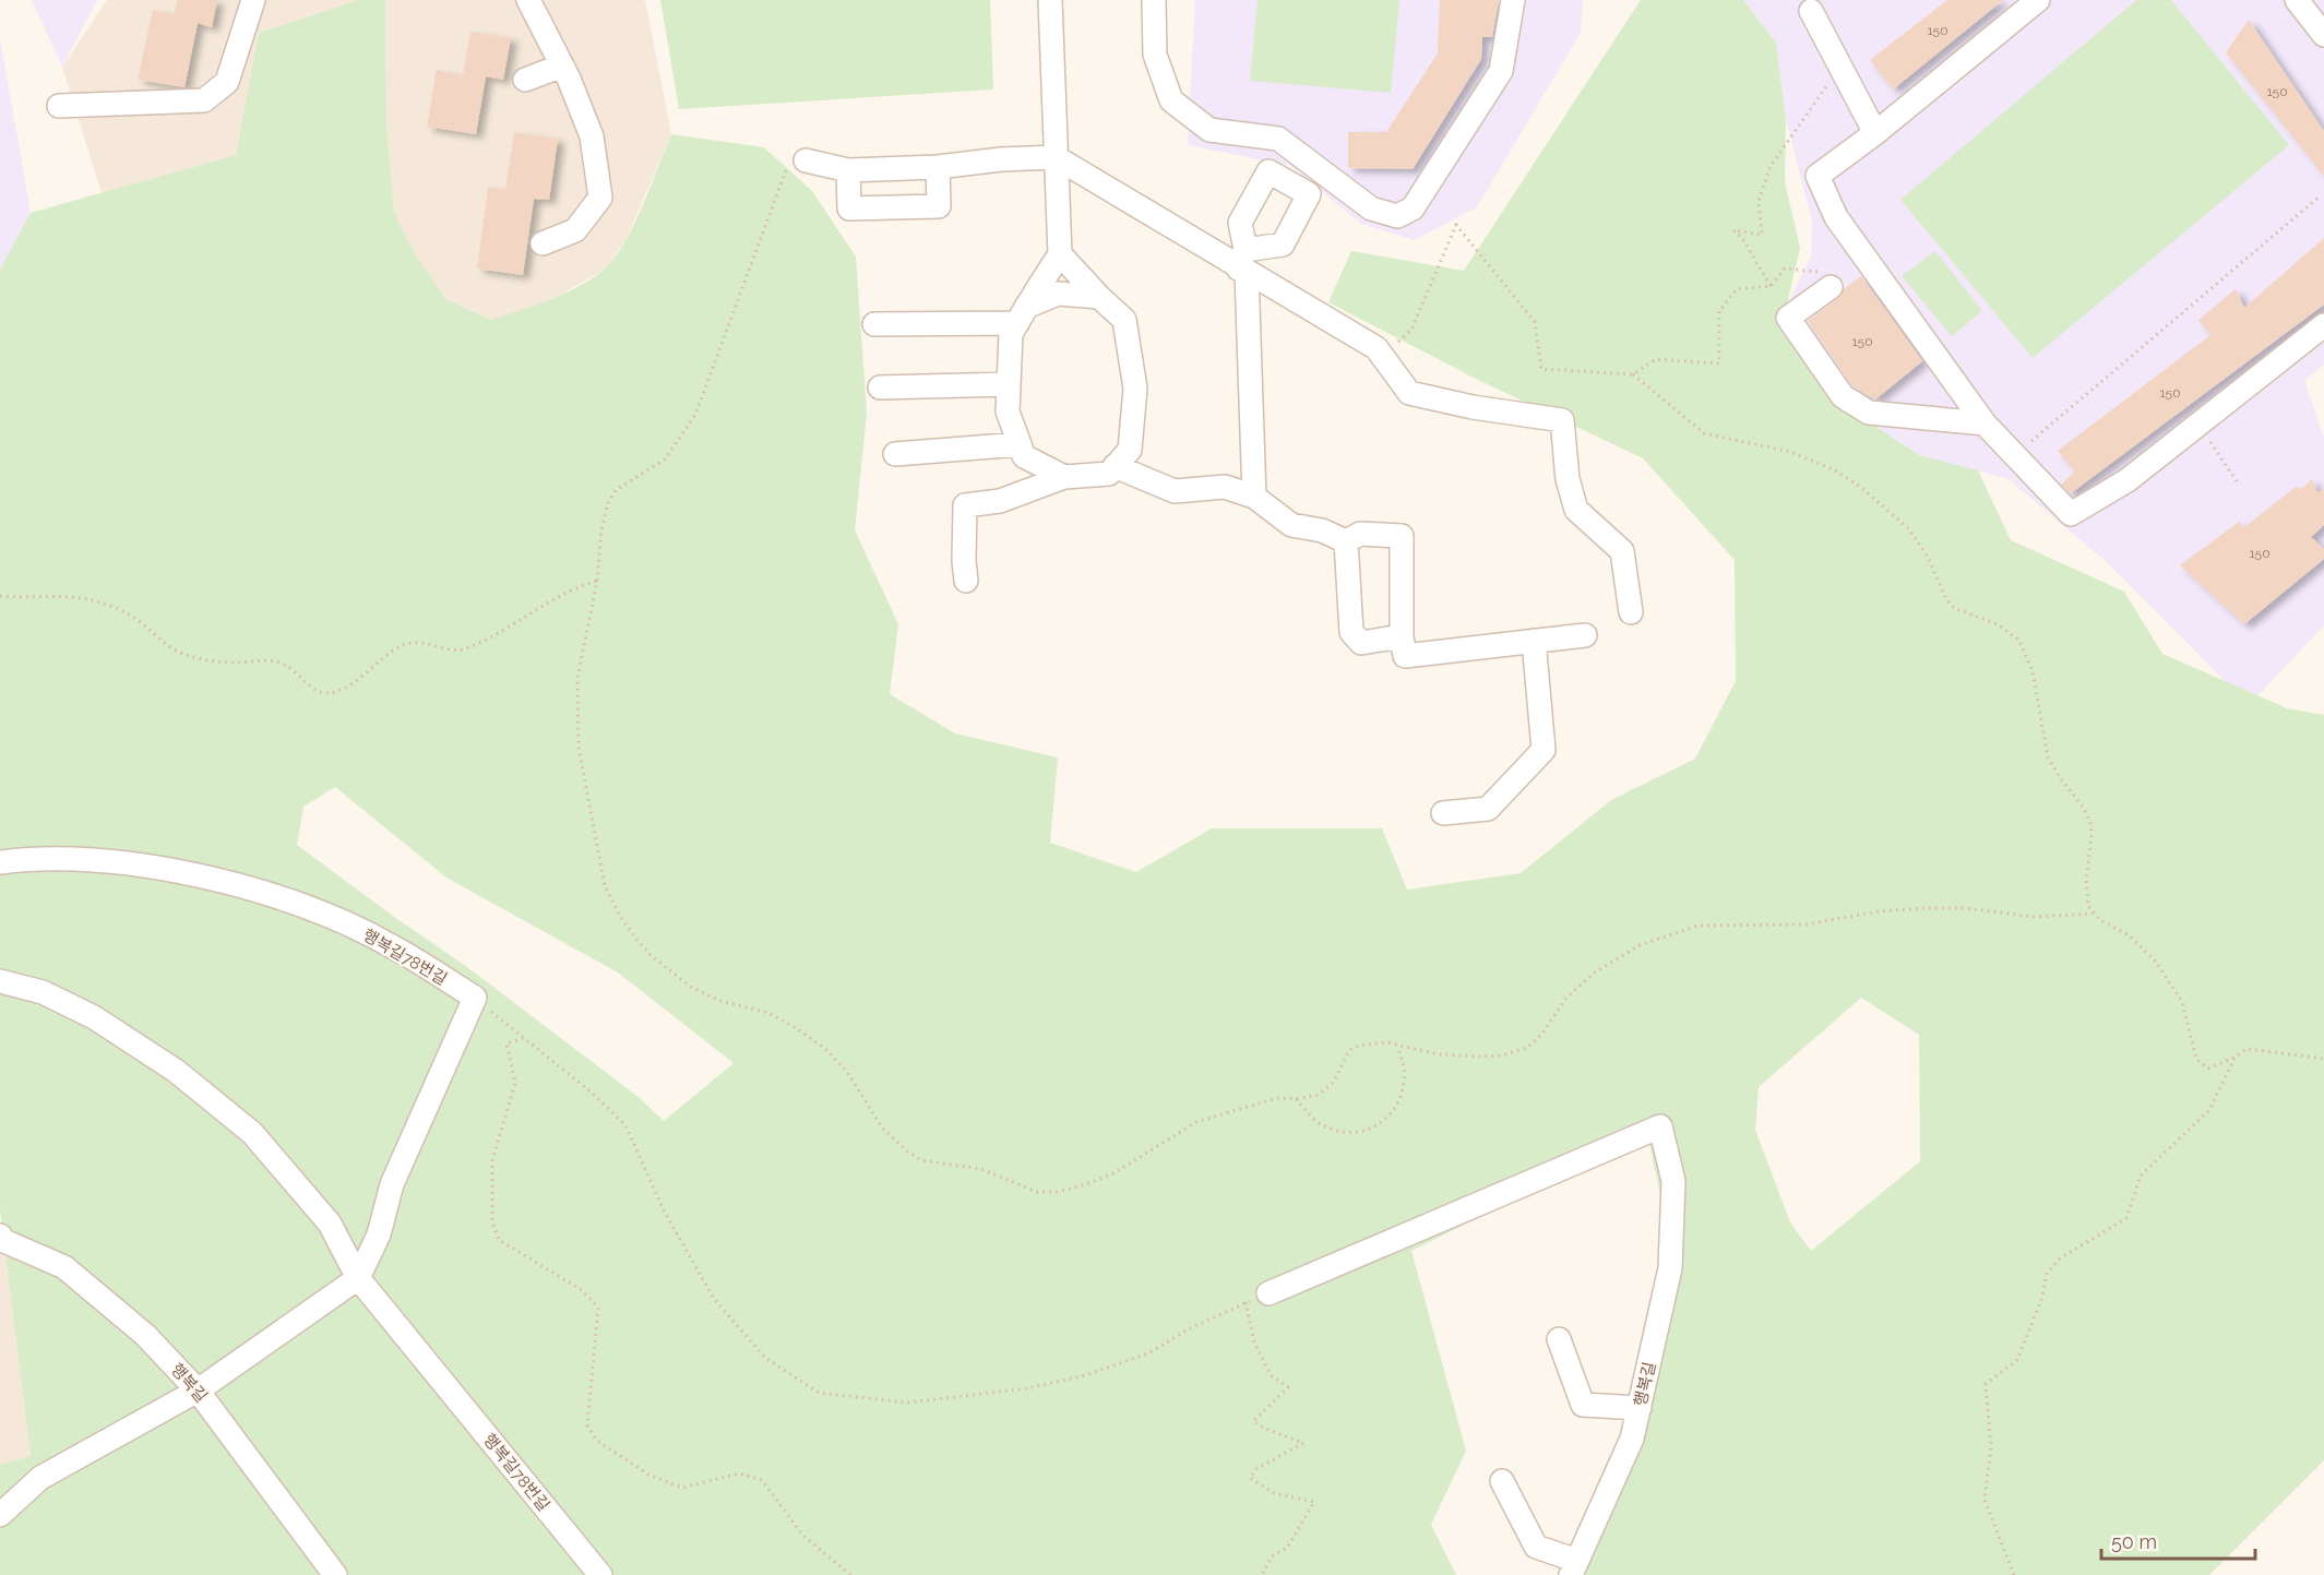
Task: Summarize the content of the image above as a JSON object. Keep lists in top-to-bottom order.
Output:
{
  "streets": {
    "street": ["행복길78번길", "행복길"]
  },
  "house_numbers": [
    "150",
    "150",
    "150",
    "150",
    "150"
  ],
  "scale_bar": "50 m"
}
